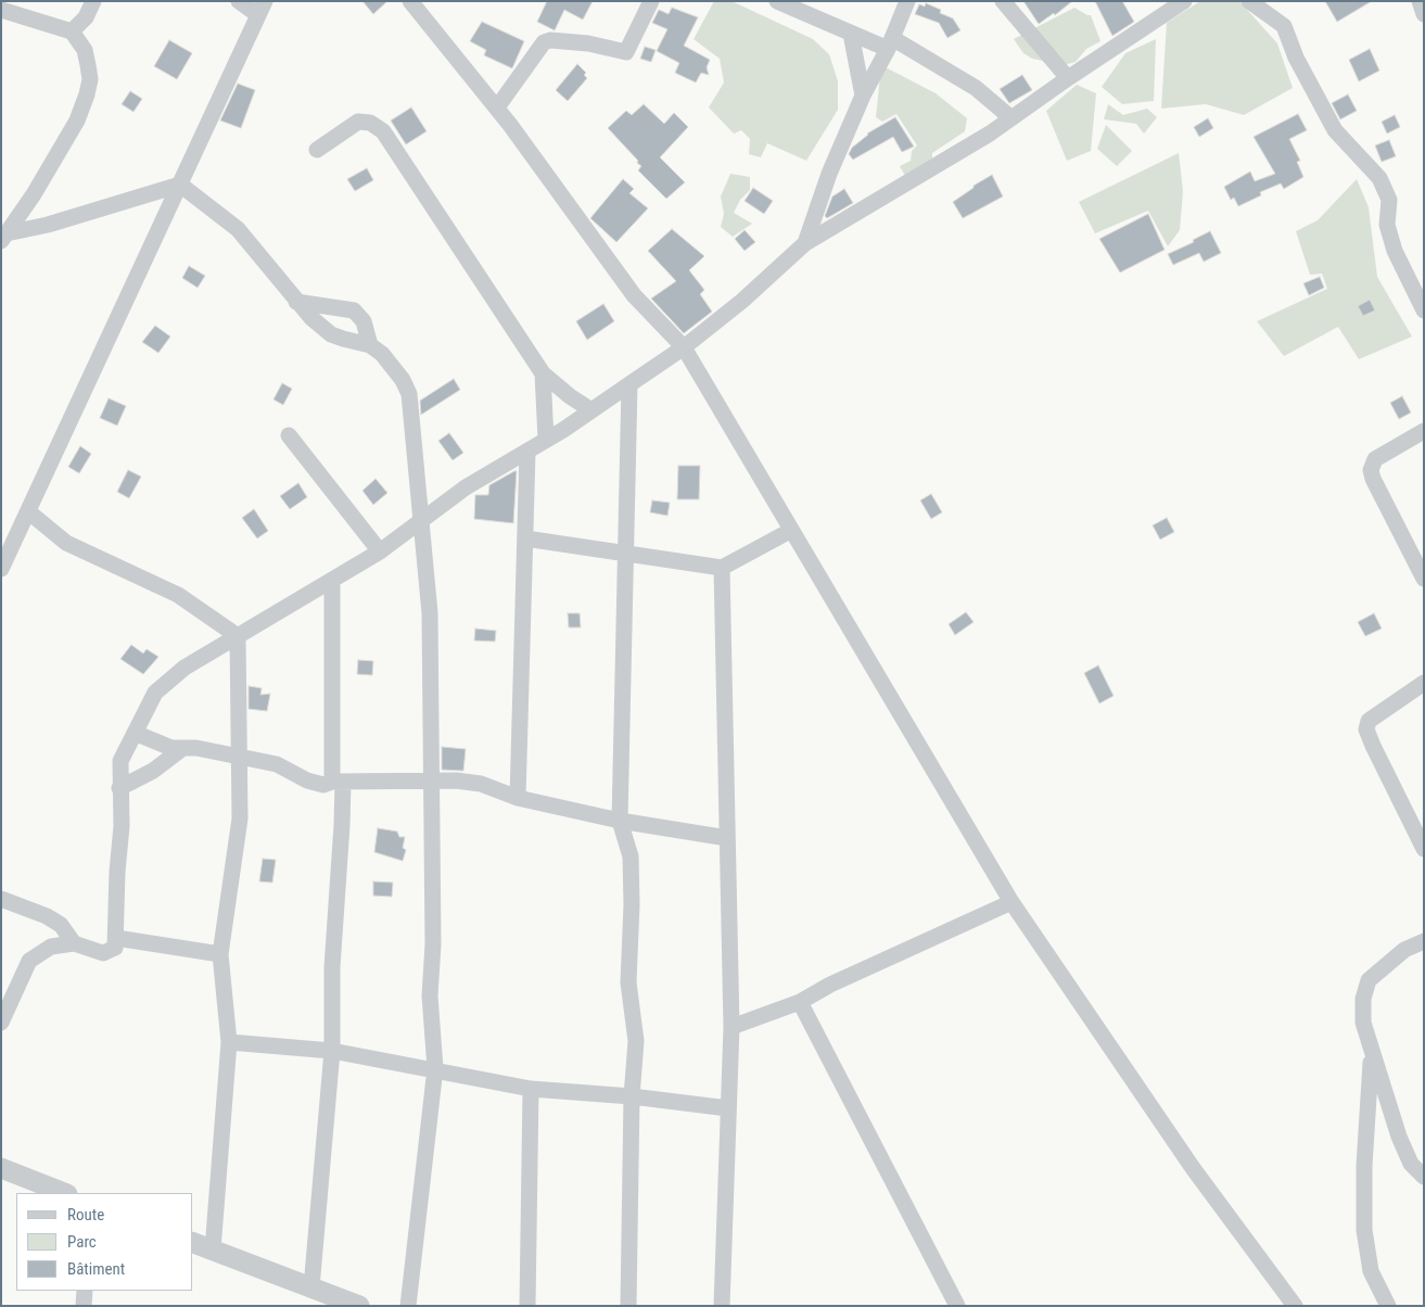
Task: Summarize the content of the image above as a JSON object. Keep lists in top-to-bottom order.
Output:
{
  "legend": ["Route", "Parc", "Bâtiment"]
}
